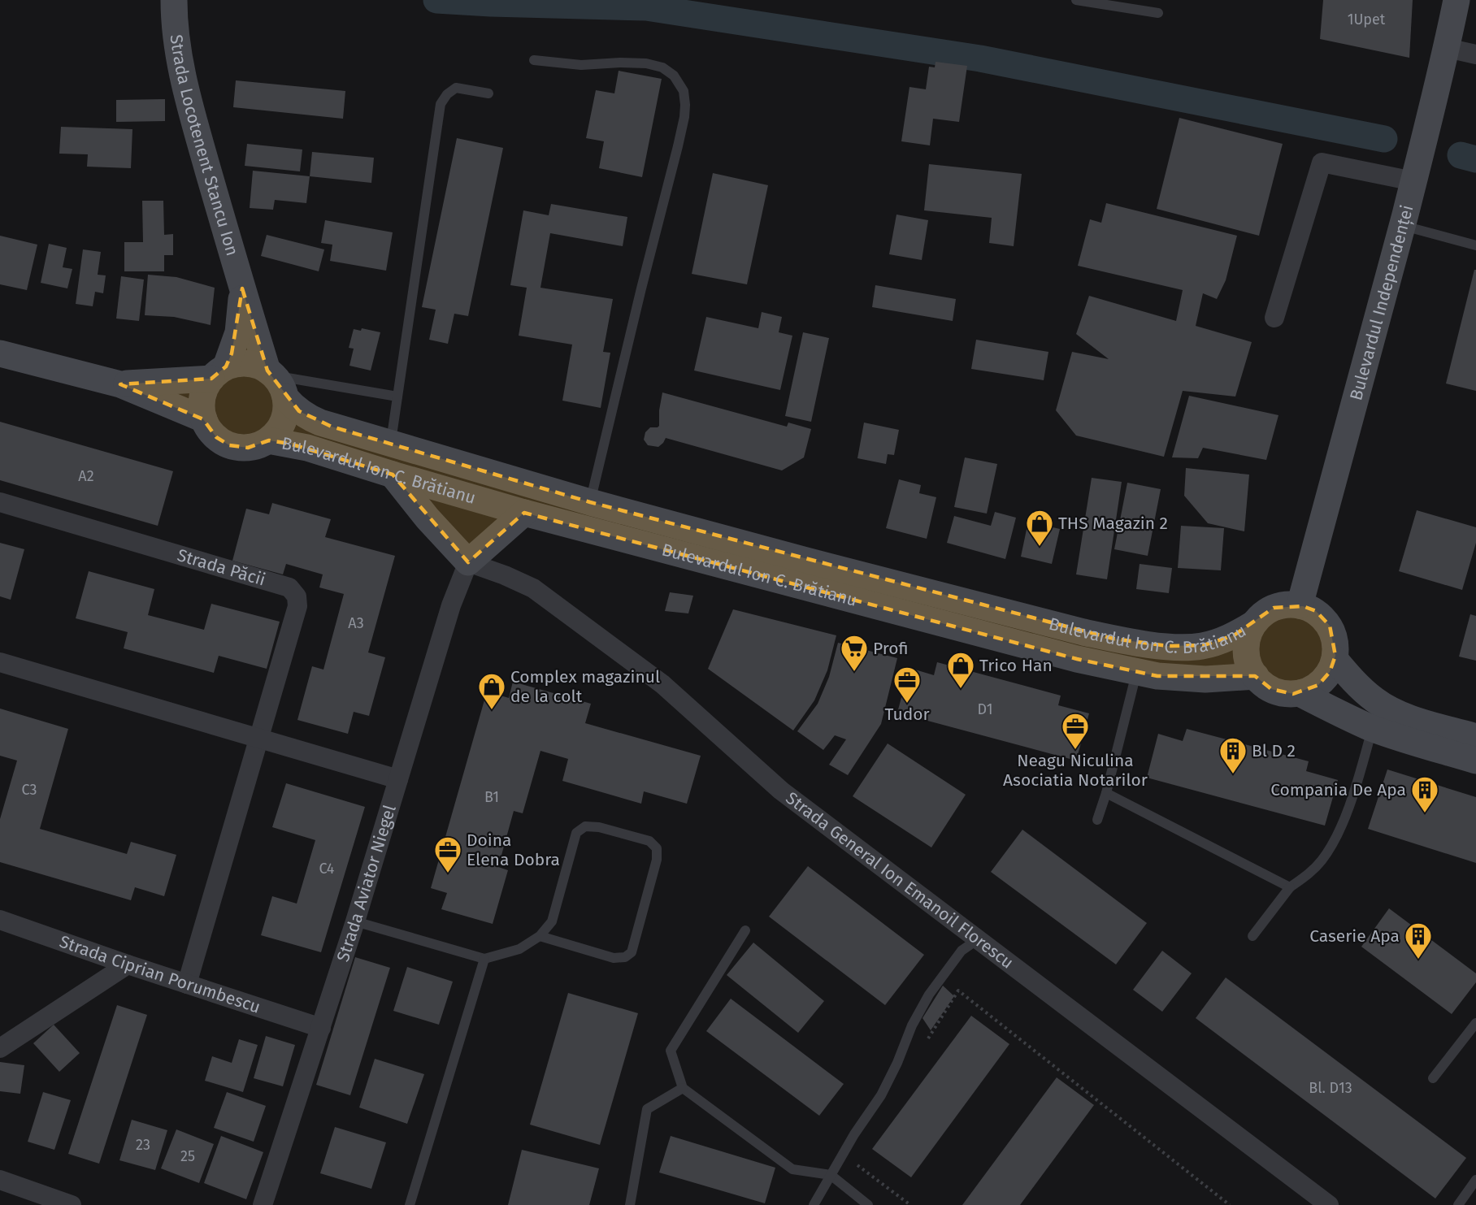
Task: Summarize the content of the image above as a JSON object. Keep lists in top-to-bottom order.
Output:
{
  "streets": {
    "main road": ["Strada Locotenent Stancu Ion", "Bulevardul Independenței", "Bulevardul Ion C. Brătianu"],
    "street": [
      "Strada Păcii",
      "Strada General Ion Emanoil Florescu",
      "Strada Aviator Niegel",
      "Strada Ciprian Porumbescu"
    ]
  },
  "crossings": [
    ["Strada Locotenent Stancu Ion", "Bulevardul Ion C. Brătianu"],
    ["Bulevardul Independenței", "Bulevardul Ion C. Brătianu"],
    ["Strada General Ion Emanoil Florescu", "Strada Aviator Niegel"],
    ["Strada Aviator Niegel", "Strada Ciprian Porumbescu"]
  ],
  "places": {
    "shop": ["THS Magazin 2", "Trico Han", "Complex magazinul de la colt"],
    "supermarket": ["Profi"],
    "office": ["Tudor", "Neagu Niculina Asociatia Notarilor", "Doina Elena Dobra"],
    "building": ["Bl D 2", "Compania De Apa", "Caserie Apa"]
  },
  "house_numbers": [
    "1Upet",
    "A2",
    "A3",
    "D1",
    "C3",
    "B1",
    "C4",
    "Bl. D13",
    "23",
    "25"
  ]
}
